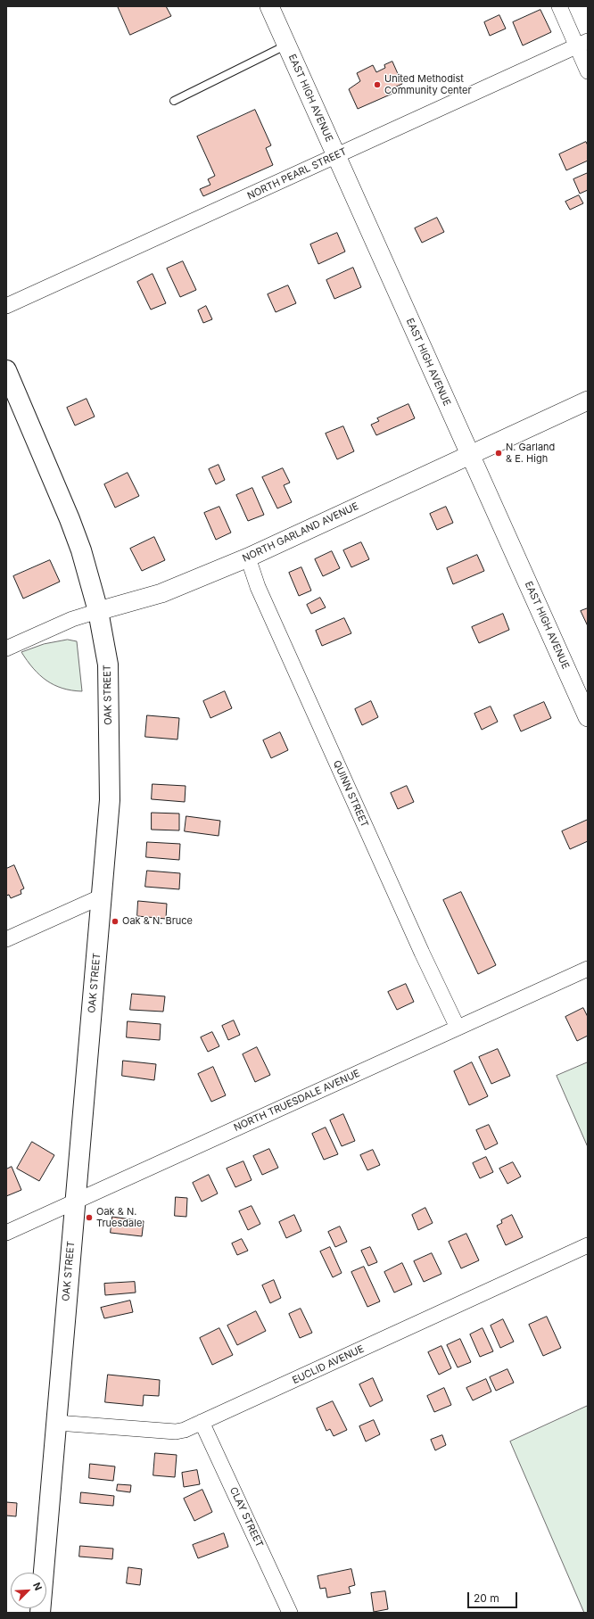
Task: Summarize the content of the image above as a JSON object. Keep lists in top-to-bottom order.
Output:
{
  "streets": {
    "highway": ["OAK STREET"],
    "street": [
      "EAST HIGH AVENUE",
      "NORTH PEARL STREET",
      "NORTH GARLAND AVENUE",
      "QUINN STREET",
      "NORTH TRUESDALE AVENUE",
      "EUCLID AVENUE",
      "CLAY STREET"
    ]
  },
  "crossings": [
    ["EAST HIGH AVENUE", "NORTH PEARL STREET"],
    ["EAST HIGH AVENUE", "NORTH GARLAND AVENUE"],
    ["NORTH GARLAND AVENUE", "OAK STREET"],
    ["NORTH GARLAND AVENUE", "QUINN STREET"],
    ["OAK STREET", "NORTH TRUESDALE AVENUE"],
    ["OAK STREET", "EUCLID AVENUE"],
    ["QUINN STREET", "NORTH TRUESDALE AVENUE"],
    ["EUCLID AVENUE", "CLAY STREET"]
  ],
  "places": [
    "United Methodist Community Center",
    "N. Garland & E. High",
    "Oak & N. Bruce",
    "Oak & N. Truesdale"
  ],
  "scale_bar": "20 m",
  "north": "top right"
}
